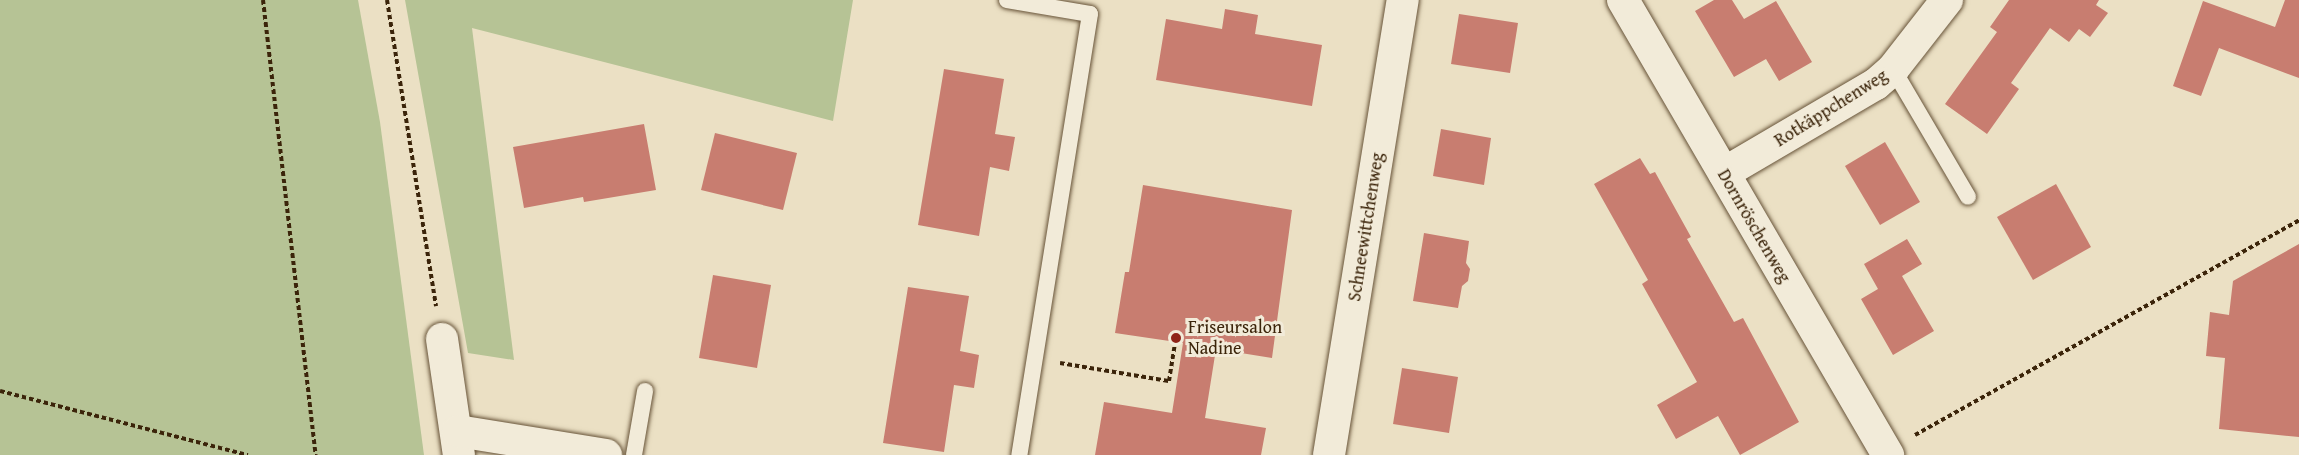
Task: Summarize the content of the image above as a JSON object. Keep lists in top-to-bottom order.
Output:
{
  "streets": {
    "street": ["Rotkäppchenweg", "Dornröschenweg", "Schneewittchenweg"]
  },
  "crossings": [
    ["Rotkäppchenweg", "Dornröschenweg"]
  ],
  "places": ["Friseursalon Nadine"]
}
